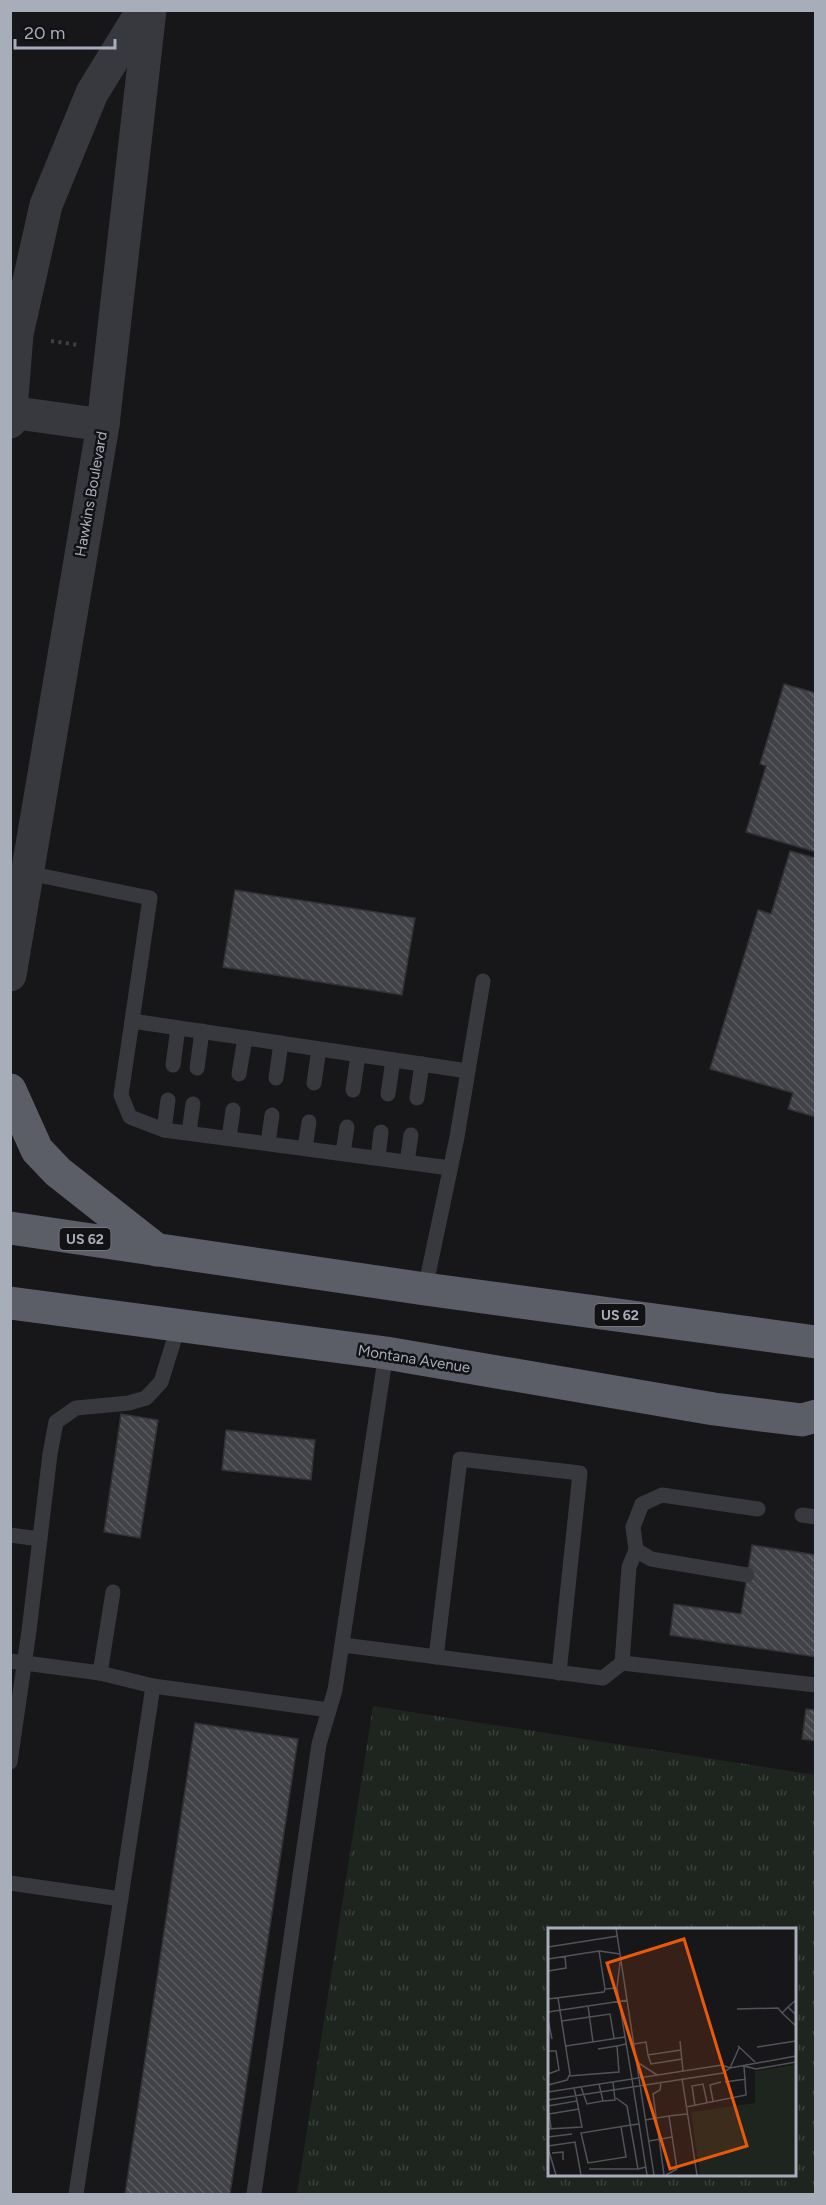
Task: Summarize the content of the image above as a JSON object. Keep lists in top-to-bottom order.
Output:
{
  "streets": {
    "highway": ["US 62", "Montana Avenue"],
    "street": ["Hawkins Boulevard"]
  },
  "scale_bar": "20 m"
}
